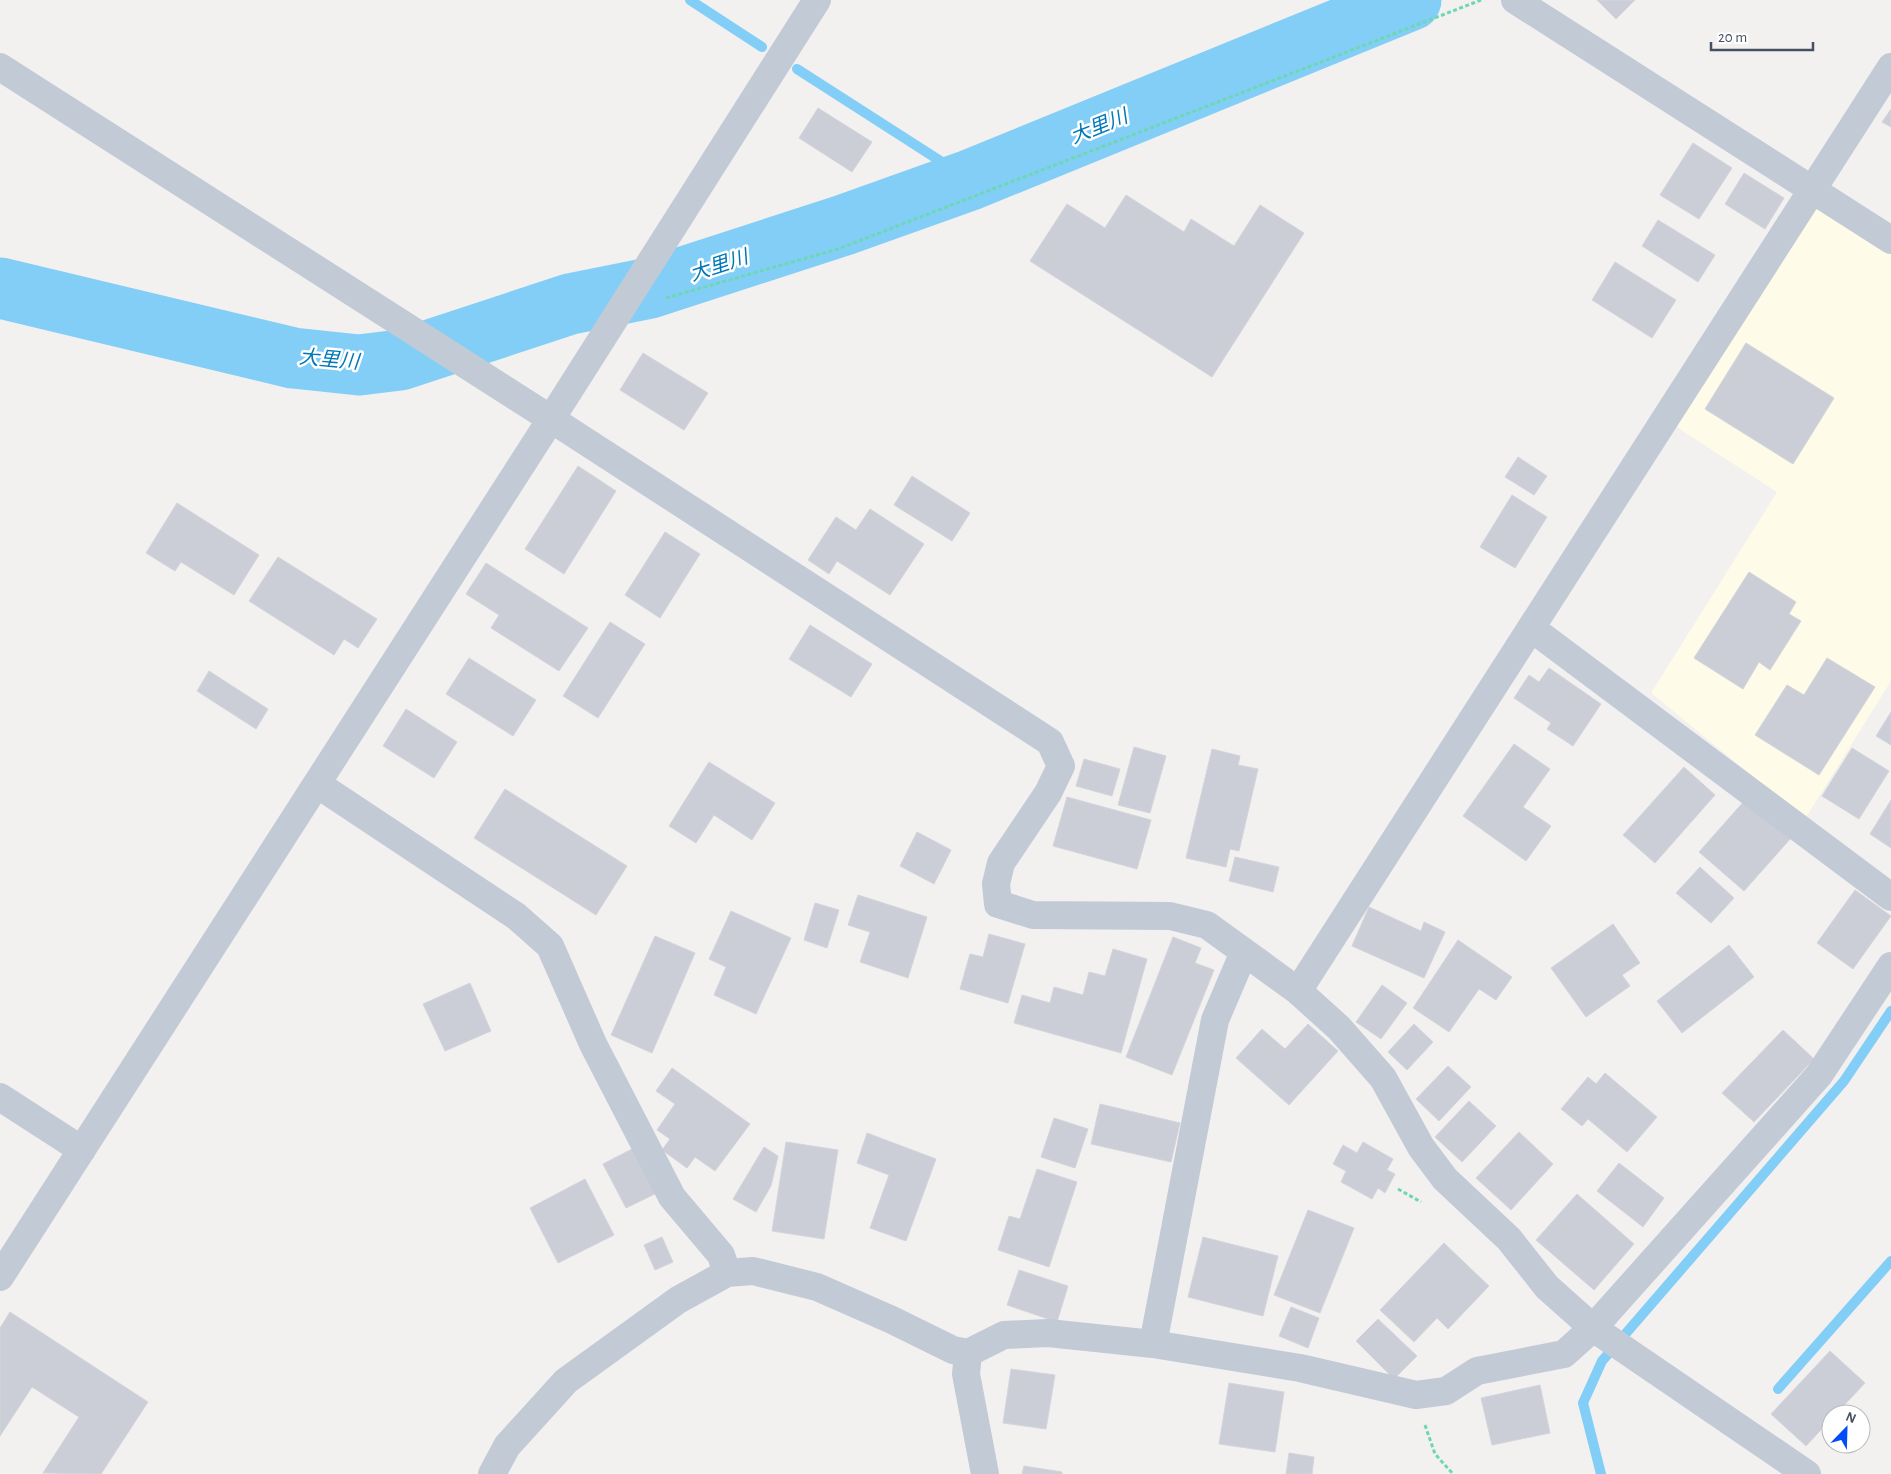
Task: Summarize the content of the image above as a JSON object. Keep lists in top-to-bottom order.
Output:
{
  "water": ["大里川"],
  "scale_bar": "20 m",
  "north": "top right"
}
